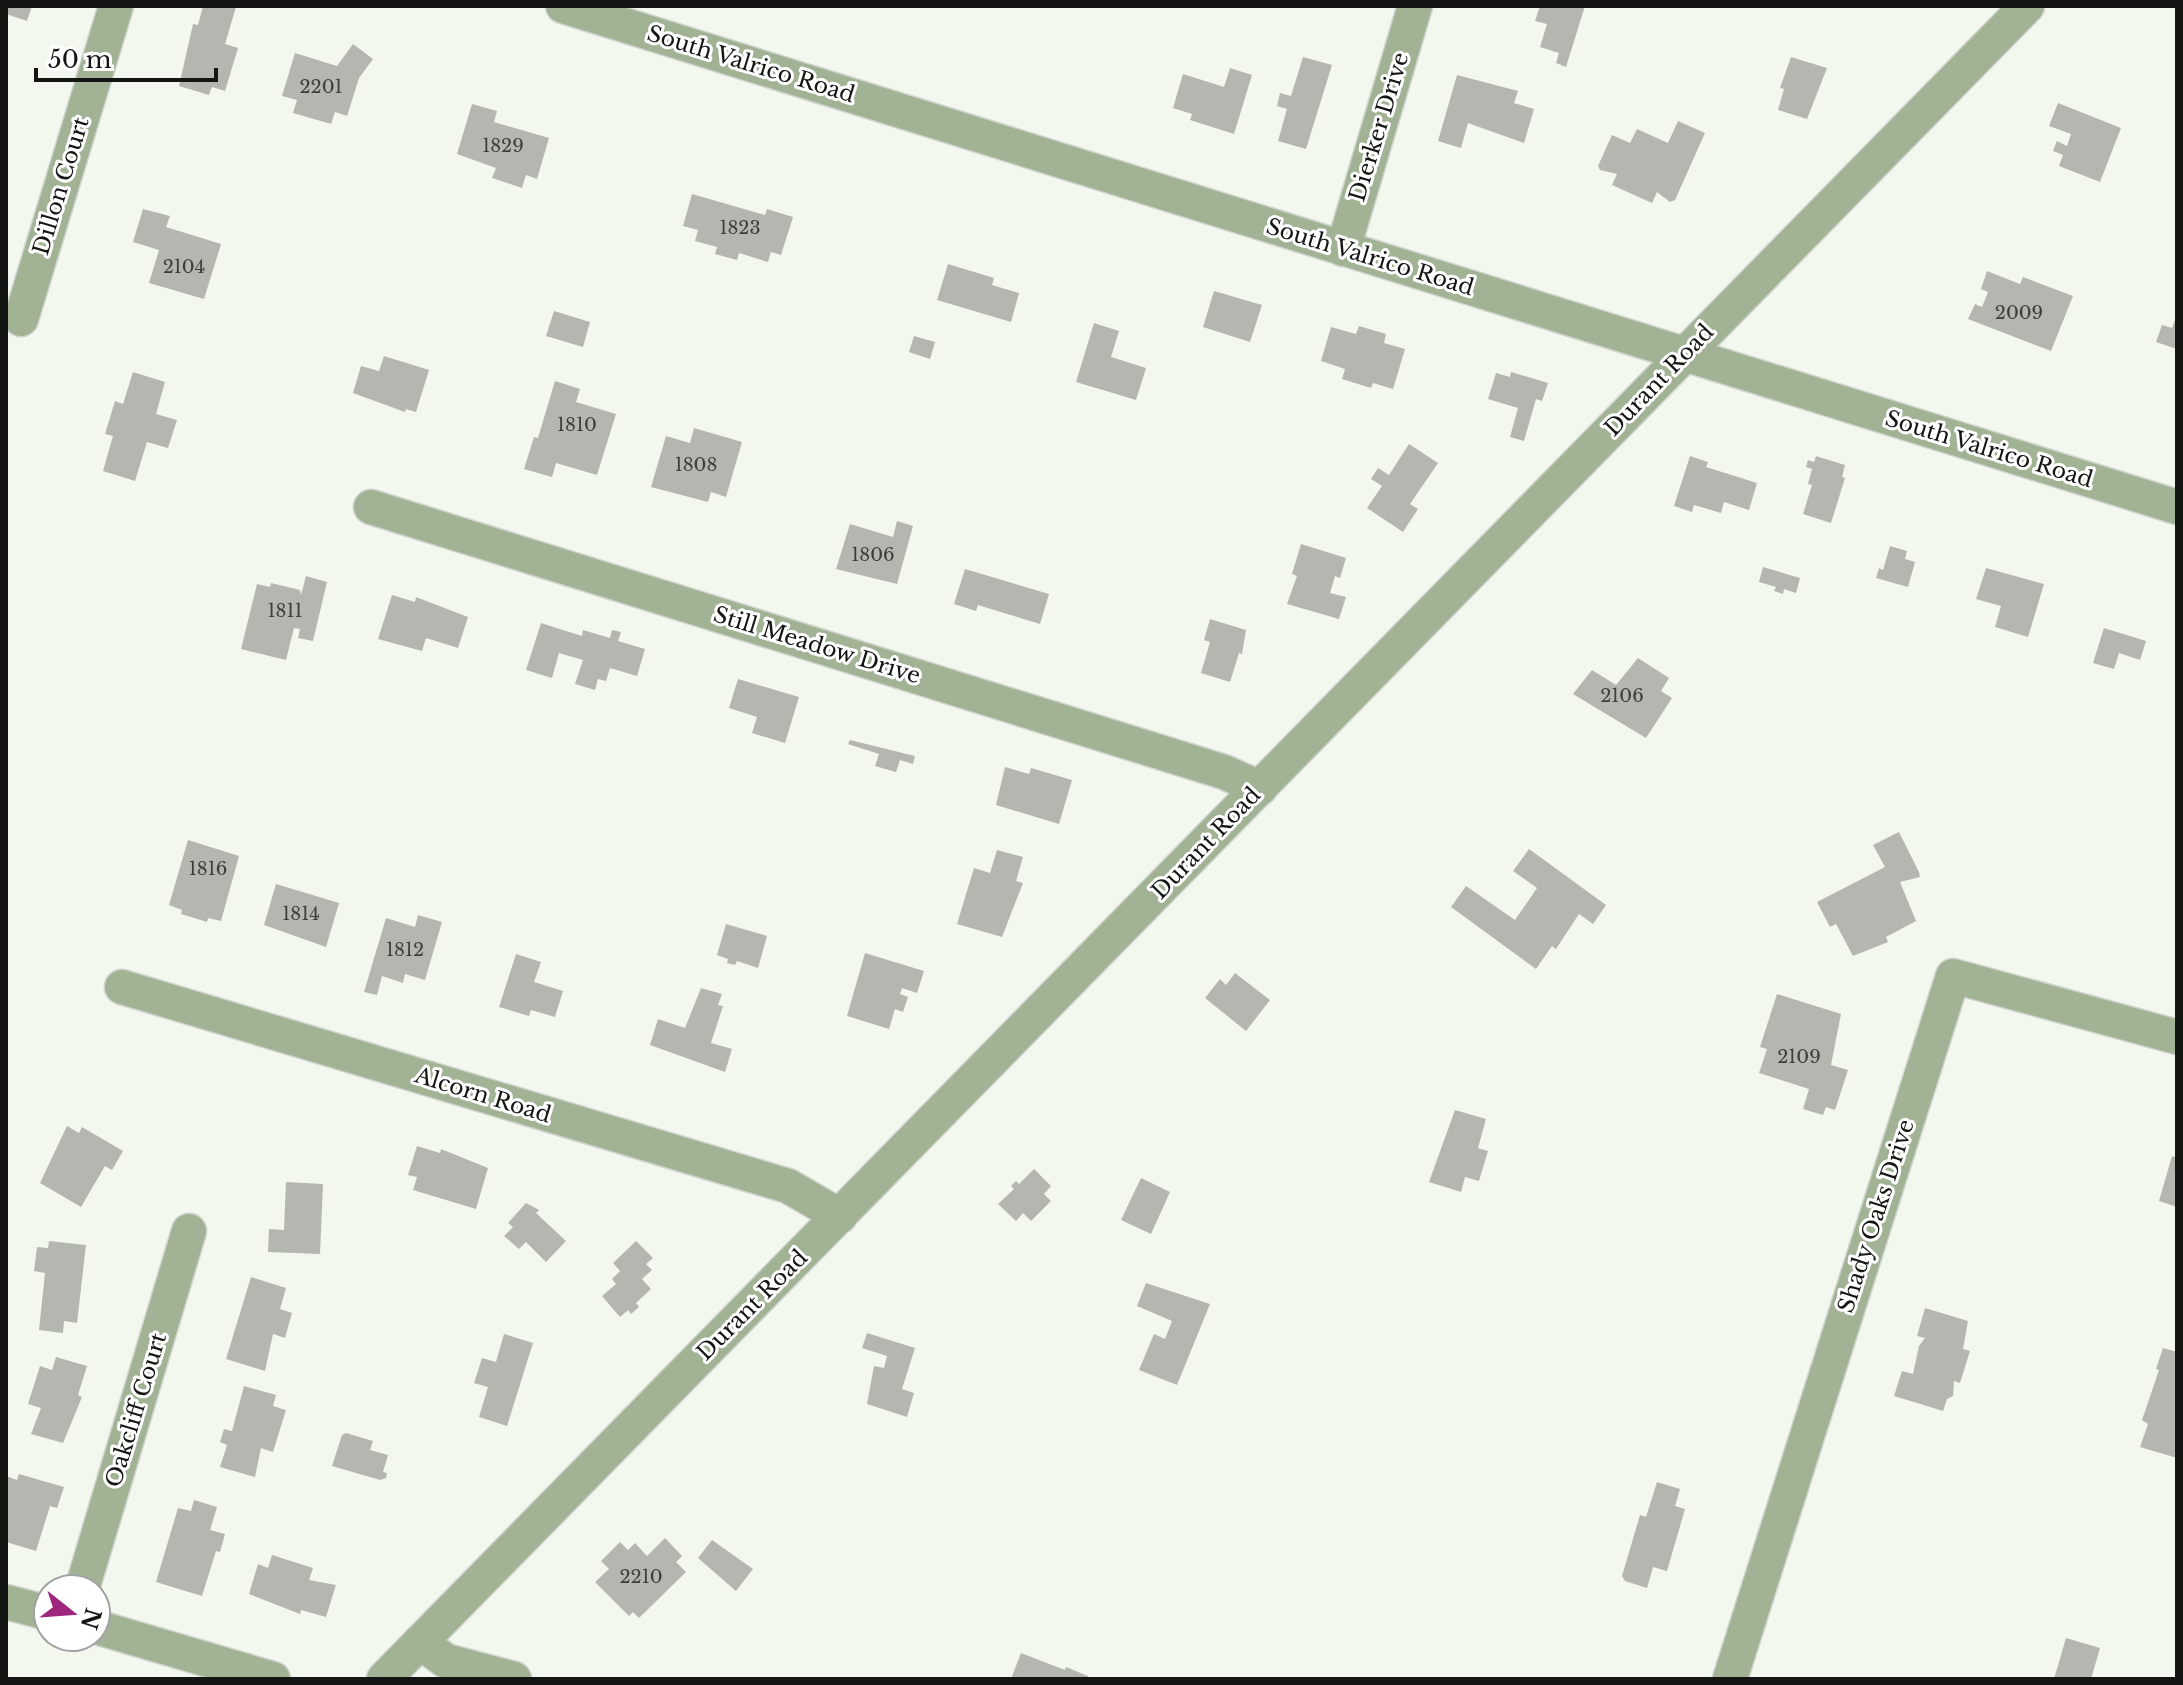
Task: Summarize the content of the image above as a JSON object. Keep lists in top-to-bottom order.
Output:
{
  "streets": {
    "street": [
      "South Valrico Road",
      "Dierker Drive",
      "Dillon Court",
      "Durant Road",
      "Still Meadow Drive",
      "Alcorn Road",
      "Shady Oaks Drive",
      "Oakcliff Court"
    ]
  },
  "crossings": [
    ["South Valrico Road", "Dierker Drive"],
    ["South Valrico Road", "Durant Road"],
    ["Durant Road", "Still Meadow Drive"],
    ["Durant Road", "Alcorn Road"]
  ],
  "house_numbers": [
    "2201",
    "1829",
    "1823",
    "2104",
    "2009",
    "1810",
    "1808",
    "1806",
    "1811",
    "2106",
    "1816",
    "1814",
    "1812",
    "2109",
    "2210"
  ],
  "scale_bar": "50 m",
  "north": "right"
}
